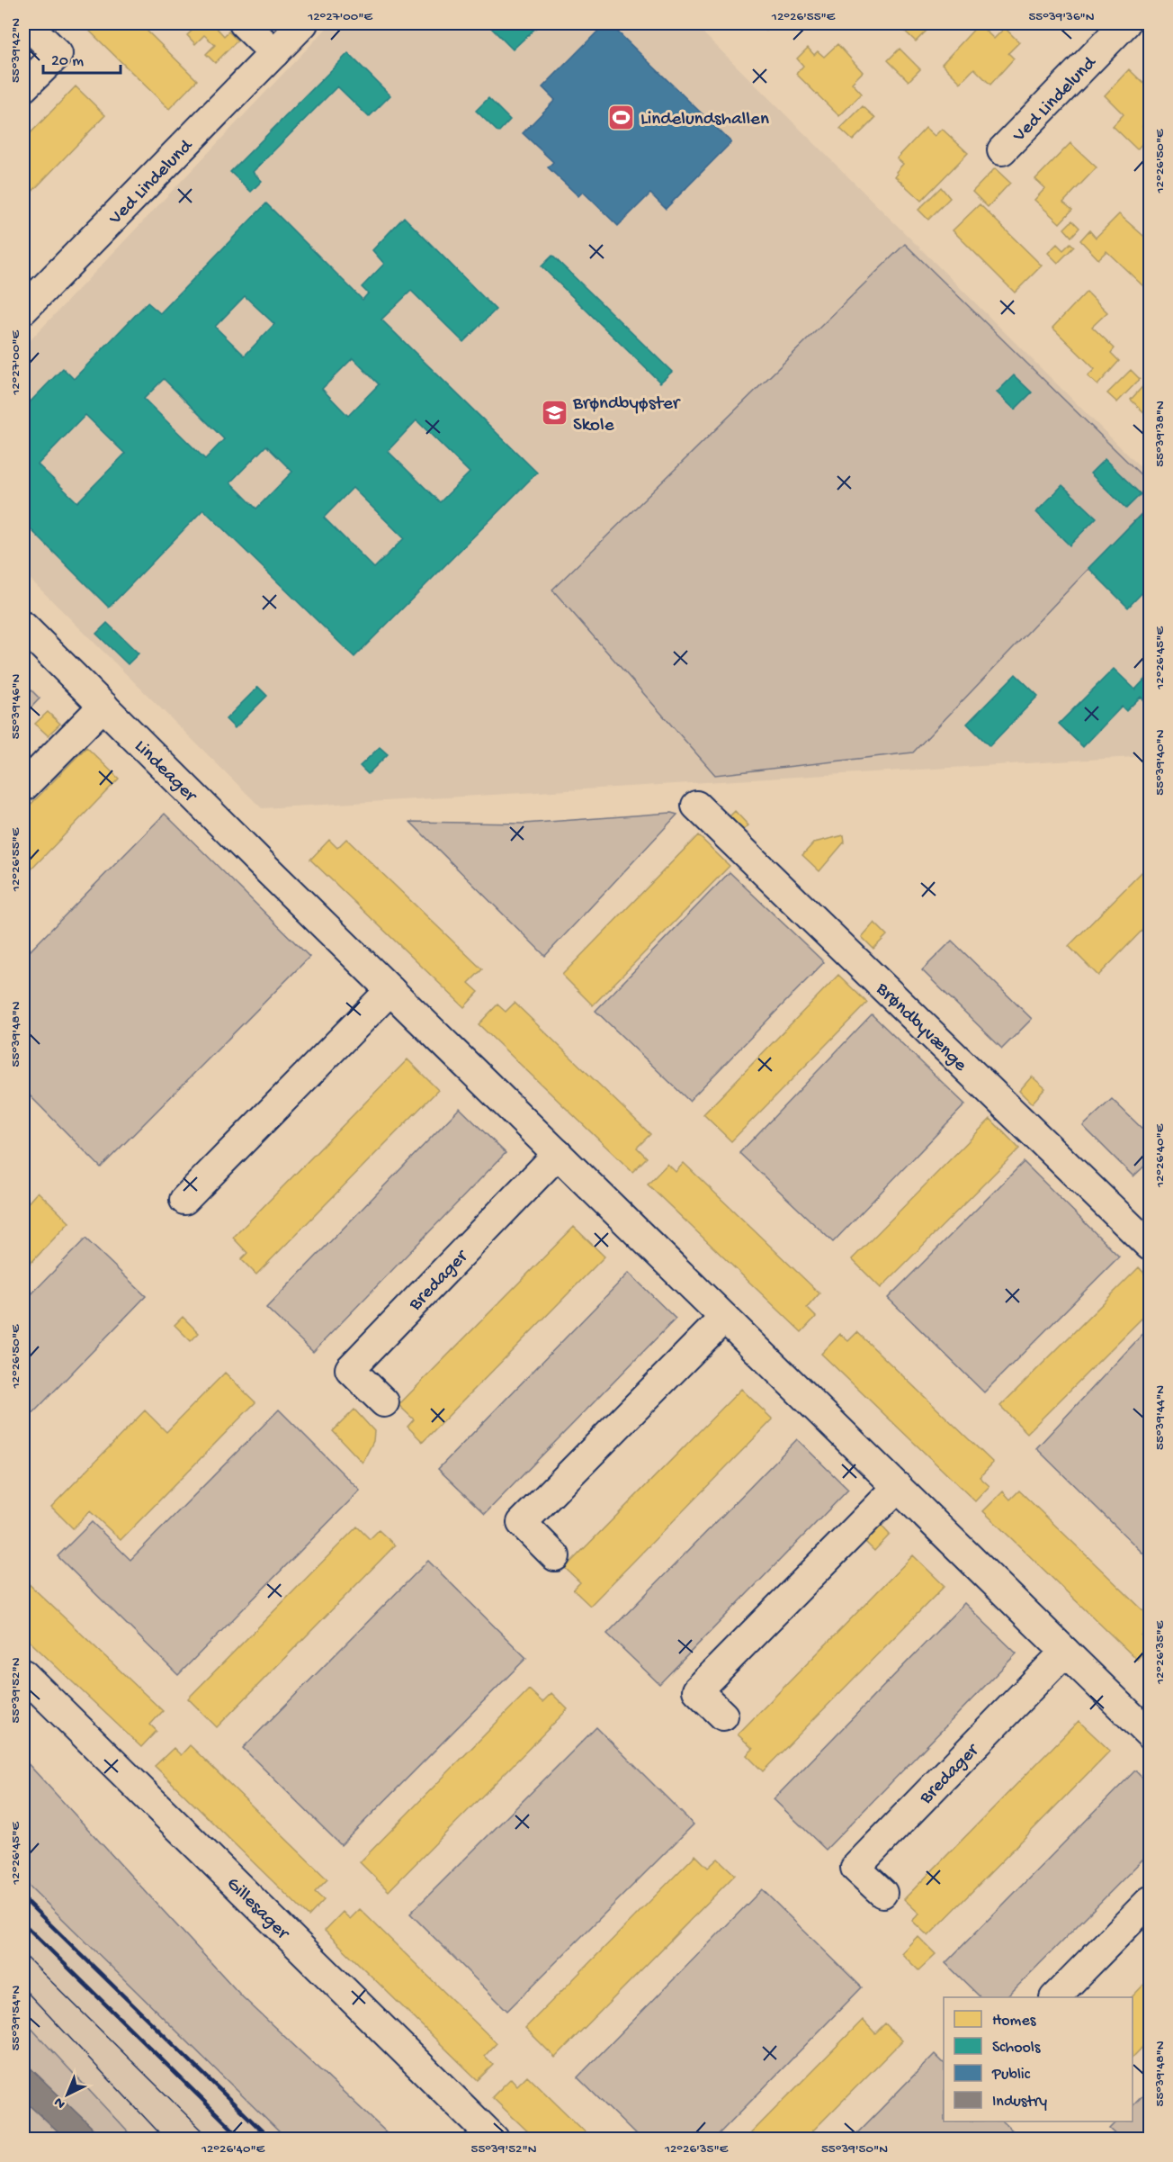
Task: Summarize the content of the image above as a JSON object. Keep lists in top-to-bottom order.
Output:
{
  "streets": {
    "street": [
      "Ved Lindelund",
      "Lindeager",
      "Brøndbyvænge",
      "Bredager",
      "Gillesager"
    ]
  },
  "places": {
    "sports": ["Lindelundshallen"],
    "school or university": ["Brøndbyøster Skole"]
  },
  "legend": [
    "Homes",
    "Schools",
    "Public",
    "Industry"
  ],
  "scale_bar": "20 m",
  "north": "bottom left",
  "coordinates": [
    "12°27'00\"E",
    "12°26'55\"E",
    "55°39'36\"N",
    "55°39'42\"N",
    "12°26'50\"E",
    "55°39'38\"N",
    "12°26'45\"E",
    "55°39'46\"N",
    "55°39'40\"N",
    "55°39'48\"N",
    "12°26'40\"E",
    "55°39'44\"N",
    "12°26'35\"E",
    "55°39'52\"N",
    "55°39'54\"N",
    "55°39'50\"N"
  ]
}
